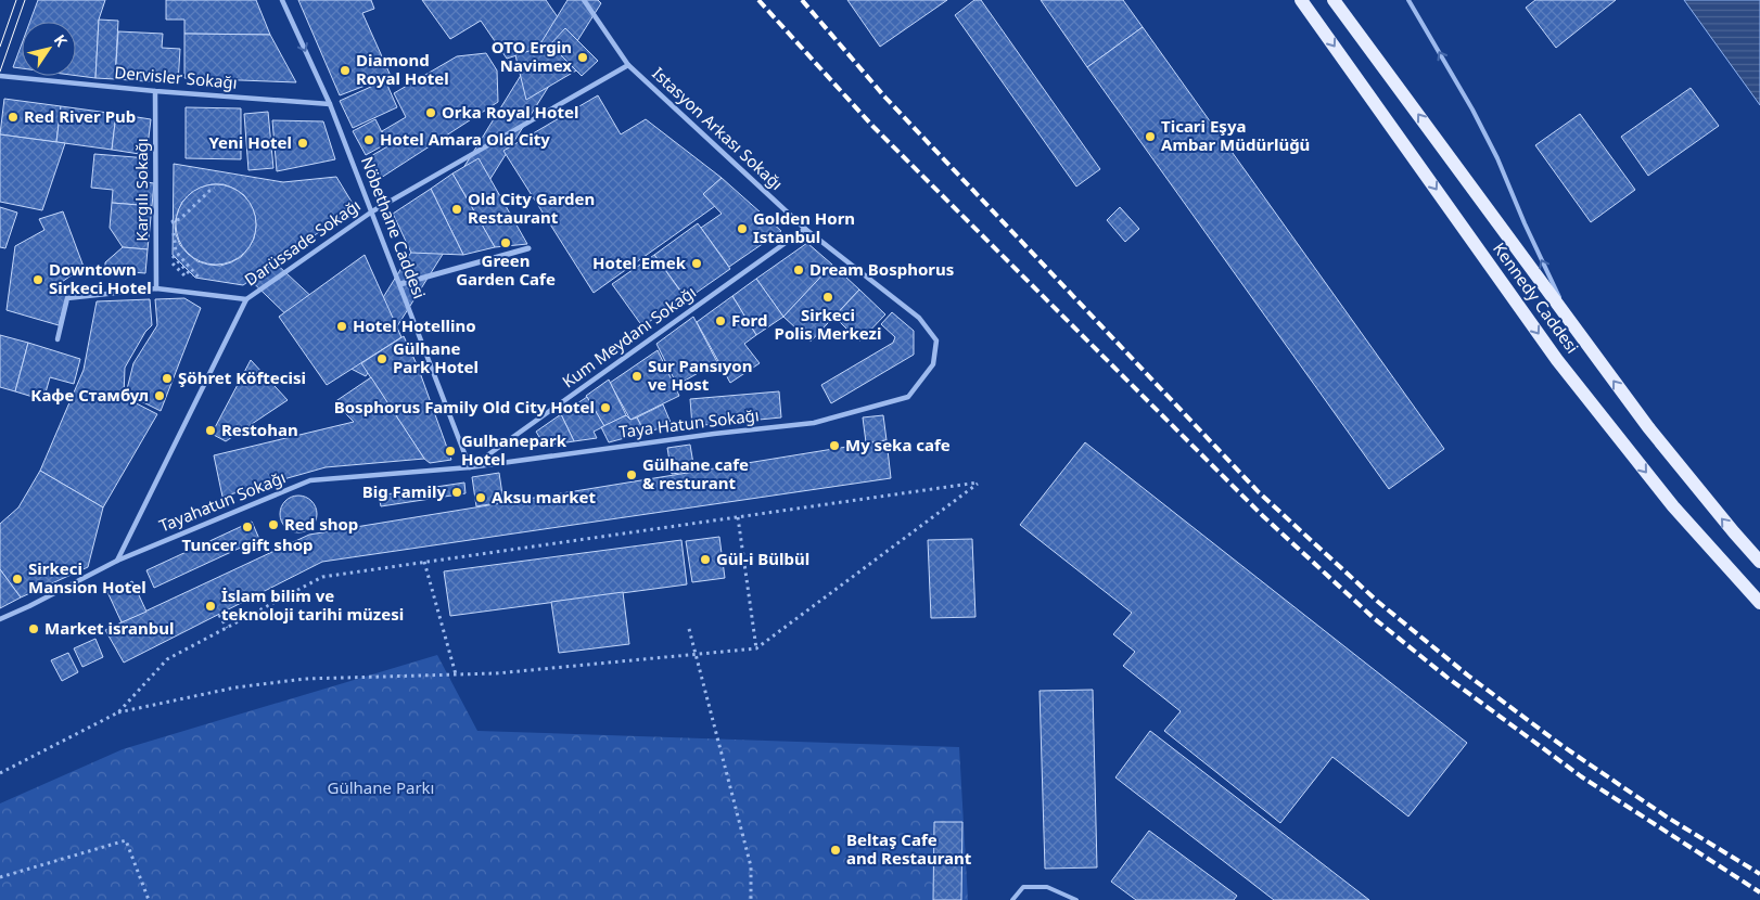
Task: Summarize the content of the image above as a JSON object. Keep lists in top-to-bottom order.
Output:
{
  "streets": {
    "main road": ["Kennedy Caddesi"],
    "street": [
      "Dervisler Sokağı",
      "Istasyon Arkası Sokağı",
      "Kargılı Sokağı",
      "Nöbethane Caddesi",
      "Darüssade Sokağı",
      "Kum Meydanı Sokağı",
      "Taya Hatun Sokağı",
      "Tayahatun Sokağı"
    ]
  },
  "crossings": [
    ["Dervisler Sokağı", "Kargılı Sokağı"],
    ["Dervisler Sokağı", "Nöbethane Caddesi"],
    ["Istasyon Arkası Sokağı", "Darüssade Sokağı"],
    ["Istasyon Arkası Sokağı", "Kum Meydanı Sokağı"],
    ["Istasyon Arkası Sokağı", "Taya Hatun Sokağı"],
    ["Nöbethane Caddesi", "Darüssade Sokağı"],
    ["Nöbethane Caddesi", "Kum Meydanı Sokağı"],
    ["Nöbethane Caddesi", "Taya Hatun Sokağı"],
    ["Nöbethane Caddesi", "Tayahatun Sokağı"],
    ["Darüssade Sokağı", "Tayahatun Sokağı"],
    ["Kum Meydanı Sokağı", "Taya Hatun Sokağı"],
    ["Kum Meydanı Sokağı", "Tayahatun Sokağı"],
    ["Taya Hatun Sokağı", "Tayahatun Sokağı"]
  ],
  "parks": ["Gülhane Parkı"],
  "places": [
    "OTO Ergin Navimex",
    "Diamond Royal Hotel",
    "Orka Royal Hotel",
    "Red River Pub",
    "Ticari Eşya Ambar Müdürlüğü",
    "Hotel Amara Old City",
    "Yeni Hotel",
    "Old City Garden Restaurant",
    "Golden Horn Istanbul",
    "Green Garden Cafe",
    "Hotel Emek",
    "Dream Bosphorus",
    "Downtown Sirkeci Hotel",
    "Sirkeci Polis Merkezi",
    "Ford",
    "Hotel Hotellino",
    "Gülhane Park Hotel",
    "Sur Pansıyon ve Host",
    "Şöhret Köftecisi",
    "Кафе Стамбул",
    "Bosphorus Family Old City Hotel",
    "Restohan",
    "My seka cafe",
    "Gulhanepark Hotel",
    "Gülhane cafe & resturant",
    "Big Family",
    "Aksu market",
    "Red shop",
    "Tuncer gift shop",
    "Gül-i Bülbül",
    "Sirkeci Mansion Hotel",
    "İslam bilim ve teknoloji tarihi müzesi",
    "Market isranbul",
    "Beltaş Cafe and Restaurant"
  ],
  "north": "top right"
}
